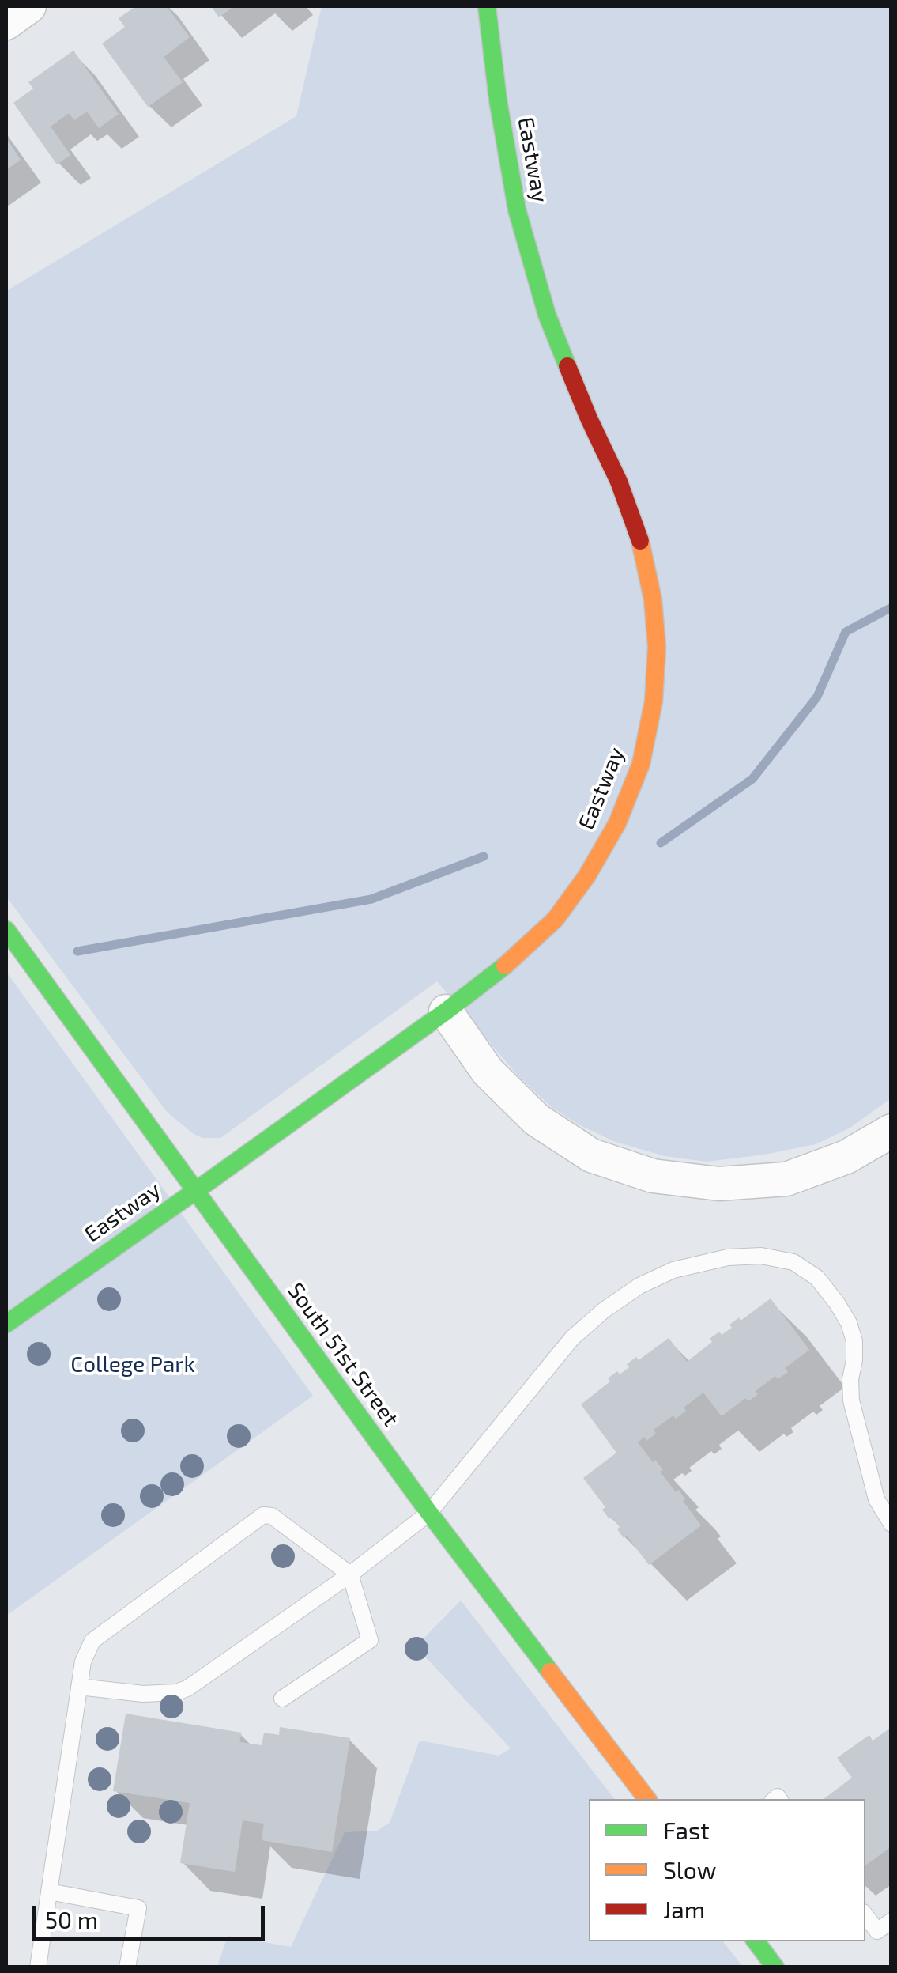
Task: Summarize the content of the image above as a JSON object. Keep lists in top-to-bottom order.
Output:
{
  "streets": {
    "street": ["Eastway", "South 51st Street"]
  },
  "crossings": [
    ["Eastway", "South 51st Street"]
  ],
  "parks": ["College Park"],
  "legend": ["Fast", "Slow", "Jam"],
  "scale_bar": "50 m"
}
